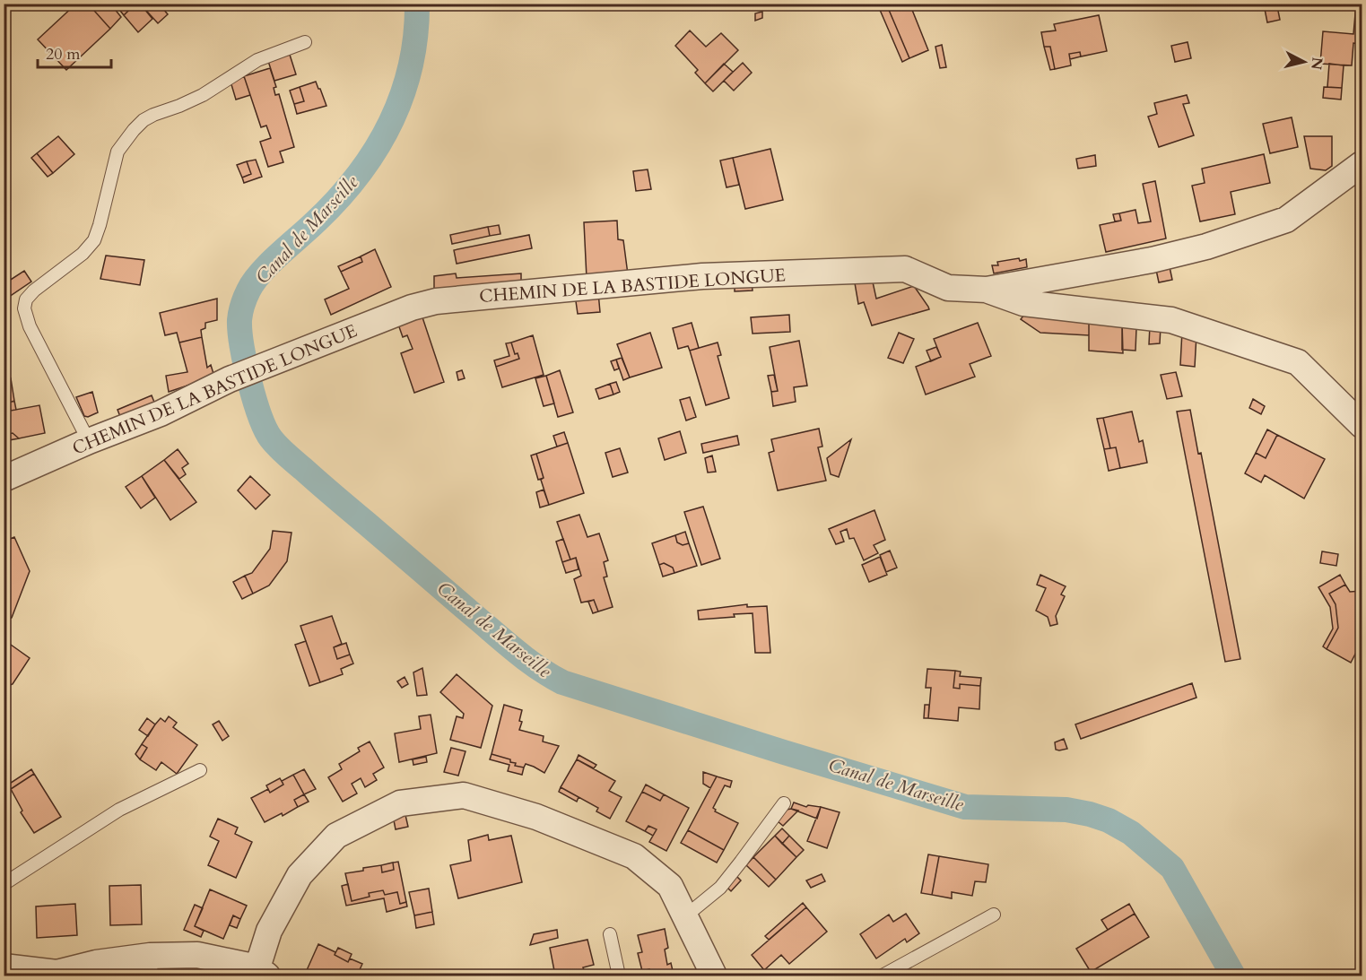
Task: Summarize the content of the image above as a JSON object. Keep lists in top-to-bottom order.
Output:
{
  "streets": {
    "street": ["CHEMIN DE LA BASTIDE LONGUE"]
  },
  "water": ["Canal de Marseille"],
  "scale_bar": "20 m",
  "north": "right"
}
